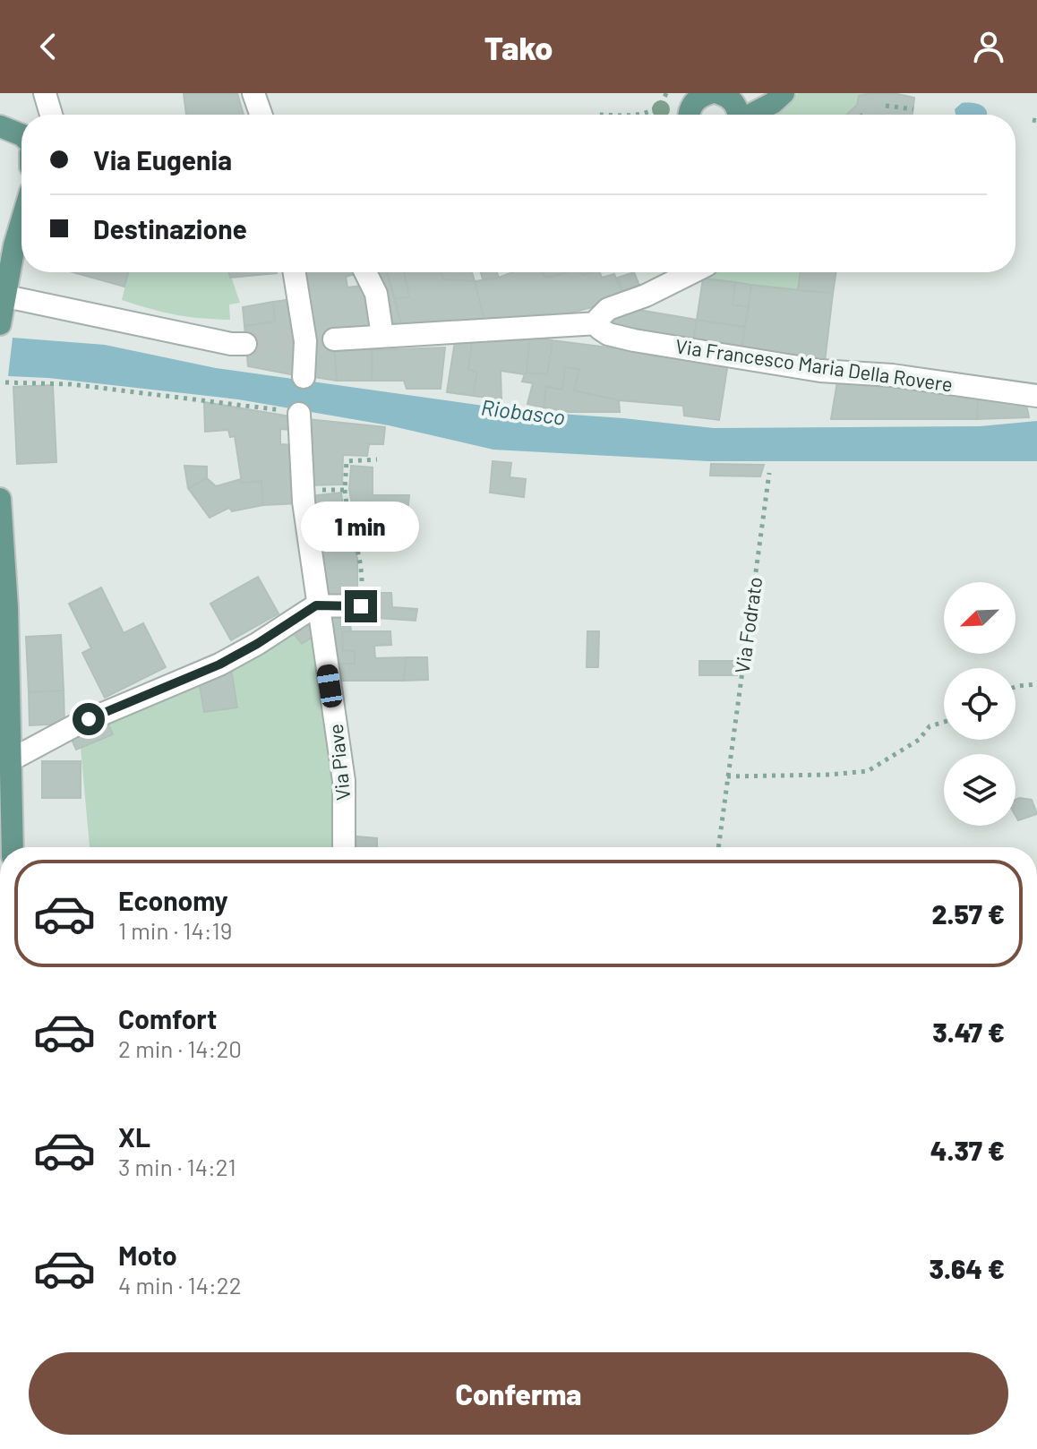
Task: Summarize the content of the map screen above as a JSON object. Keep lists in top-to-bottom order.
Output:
{
  "streets": {
    "street": ["Via Francesco Maria Della Rovere", "Via Piave"],
    "path": ["Via Fodrato"]
  },
  "water": ["Riobasco"],
  "north": "bottom left",
  "page": {
    "header": "Tako",
    "banner": ["Via Eugenia", "Destinazione"],
    "bubble": "1 min",
    "list": [
      {
        "name": "Economy",
        "note": "1 min · 14:19",
        "value": "2.57 €"
      },
      {
        "name": "Comfort",
        "note": "2 min · 14:20",
        "value": "3.47 €"
      },
      {
        "name": "XL",
        "note": "3 min · 14:21",
        "value": "4.37 €"
      },
      {
        "name": "Moto",
        "note": "4 min · 14:22",
        "value": "3.64 €"
      }
    ],
    "buttons": "Conferma"
  }
}
